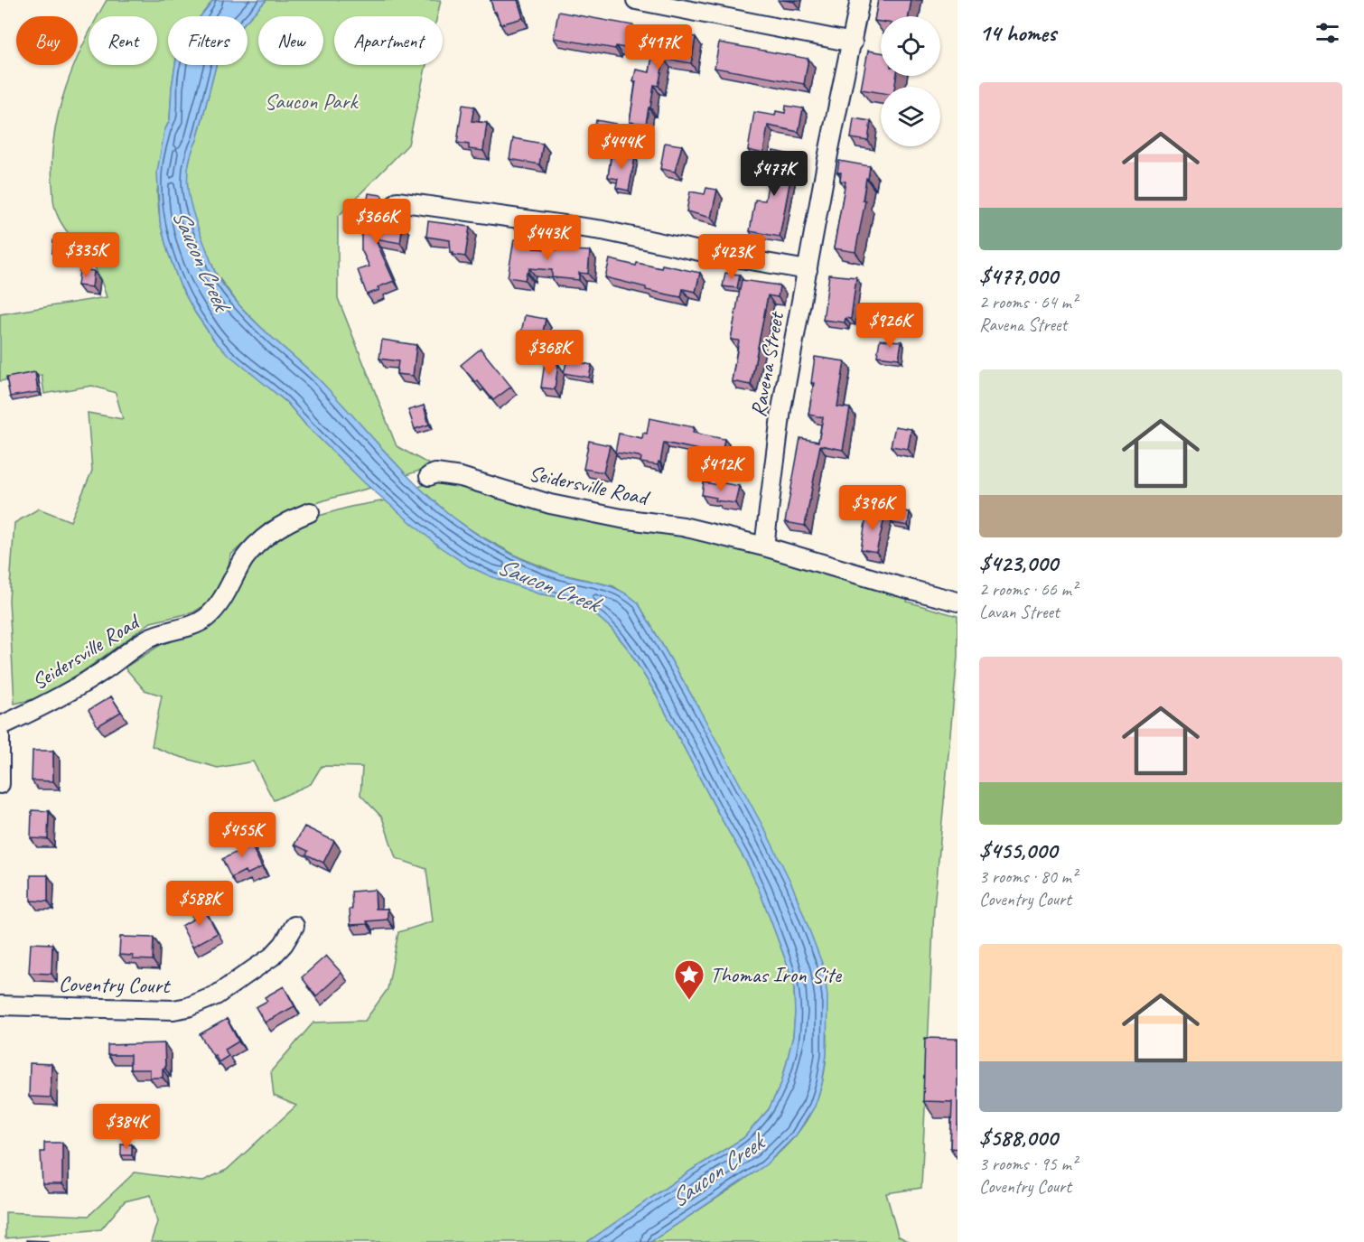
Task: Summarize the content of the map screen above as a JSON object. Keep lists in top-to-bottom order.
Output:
{
  "streets": {
    "street": ["Ravena Street", "Seidersville Road", "Coventry Court"]
  },
  "crossings": [
    ["Ravena Street", "Seidersville Road"]
  ],
  "water": ["Saucon Creek"],
  "parks": ["Saucon Park"],
  "places": {
    "place": ["Thomas Iron Site"]
  },
  "page": {
    "heading": "14 homes",
    "chip": [
      "Buy",
      "Rent",
      "Filters",
      "New",
      "Apartment"
    ],
    "price": [
      "$417K",
      "$444K",
      "$477K",
      "$366K",
      "$443K",
      "$335K",
      "$423K",
      "$926K",
      "$368K",
      "$412K",
      "$396K",
      "$455K",
      "$588K",
      "$384K"
    ],
    "list": [
      {
        "name": "$477,000",
        "note": "2 rooms · 64 m² · Ravena Street"
      },
      {
        "name": "$423,000",
        "note": "2 rooms · 66 m² · Lavan Street"
      },
      {
        "name": "$455,000",
        "note": "3 rooms · 80 m² · Coventry Court"
      },
      {
        "name": "$588,000",
        "note": "3 rooms · 95 m² · Coventry Court"
      }
    ]
  }
}
